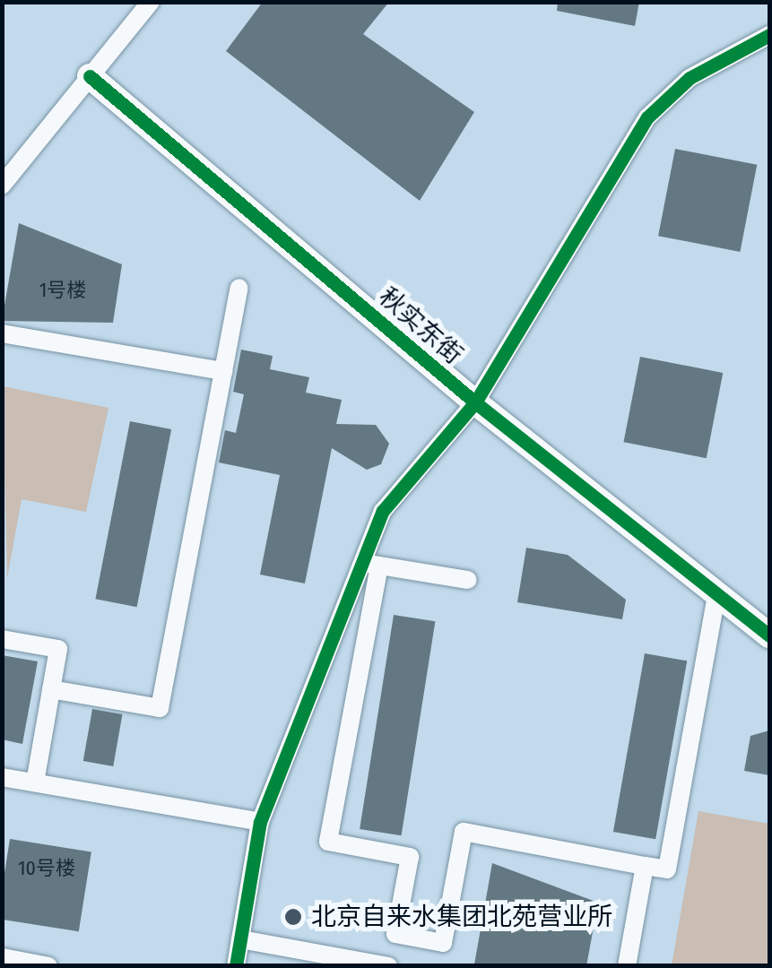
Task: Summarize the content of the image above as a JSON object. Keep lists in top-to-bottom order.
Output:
{
  "streets": {
    "street": ["秋实东街"]
  },
  "places": ["北京自来水集团北苑营业所"],
  "house_numbers": ["1号楼", "10号楼"]
}
